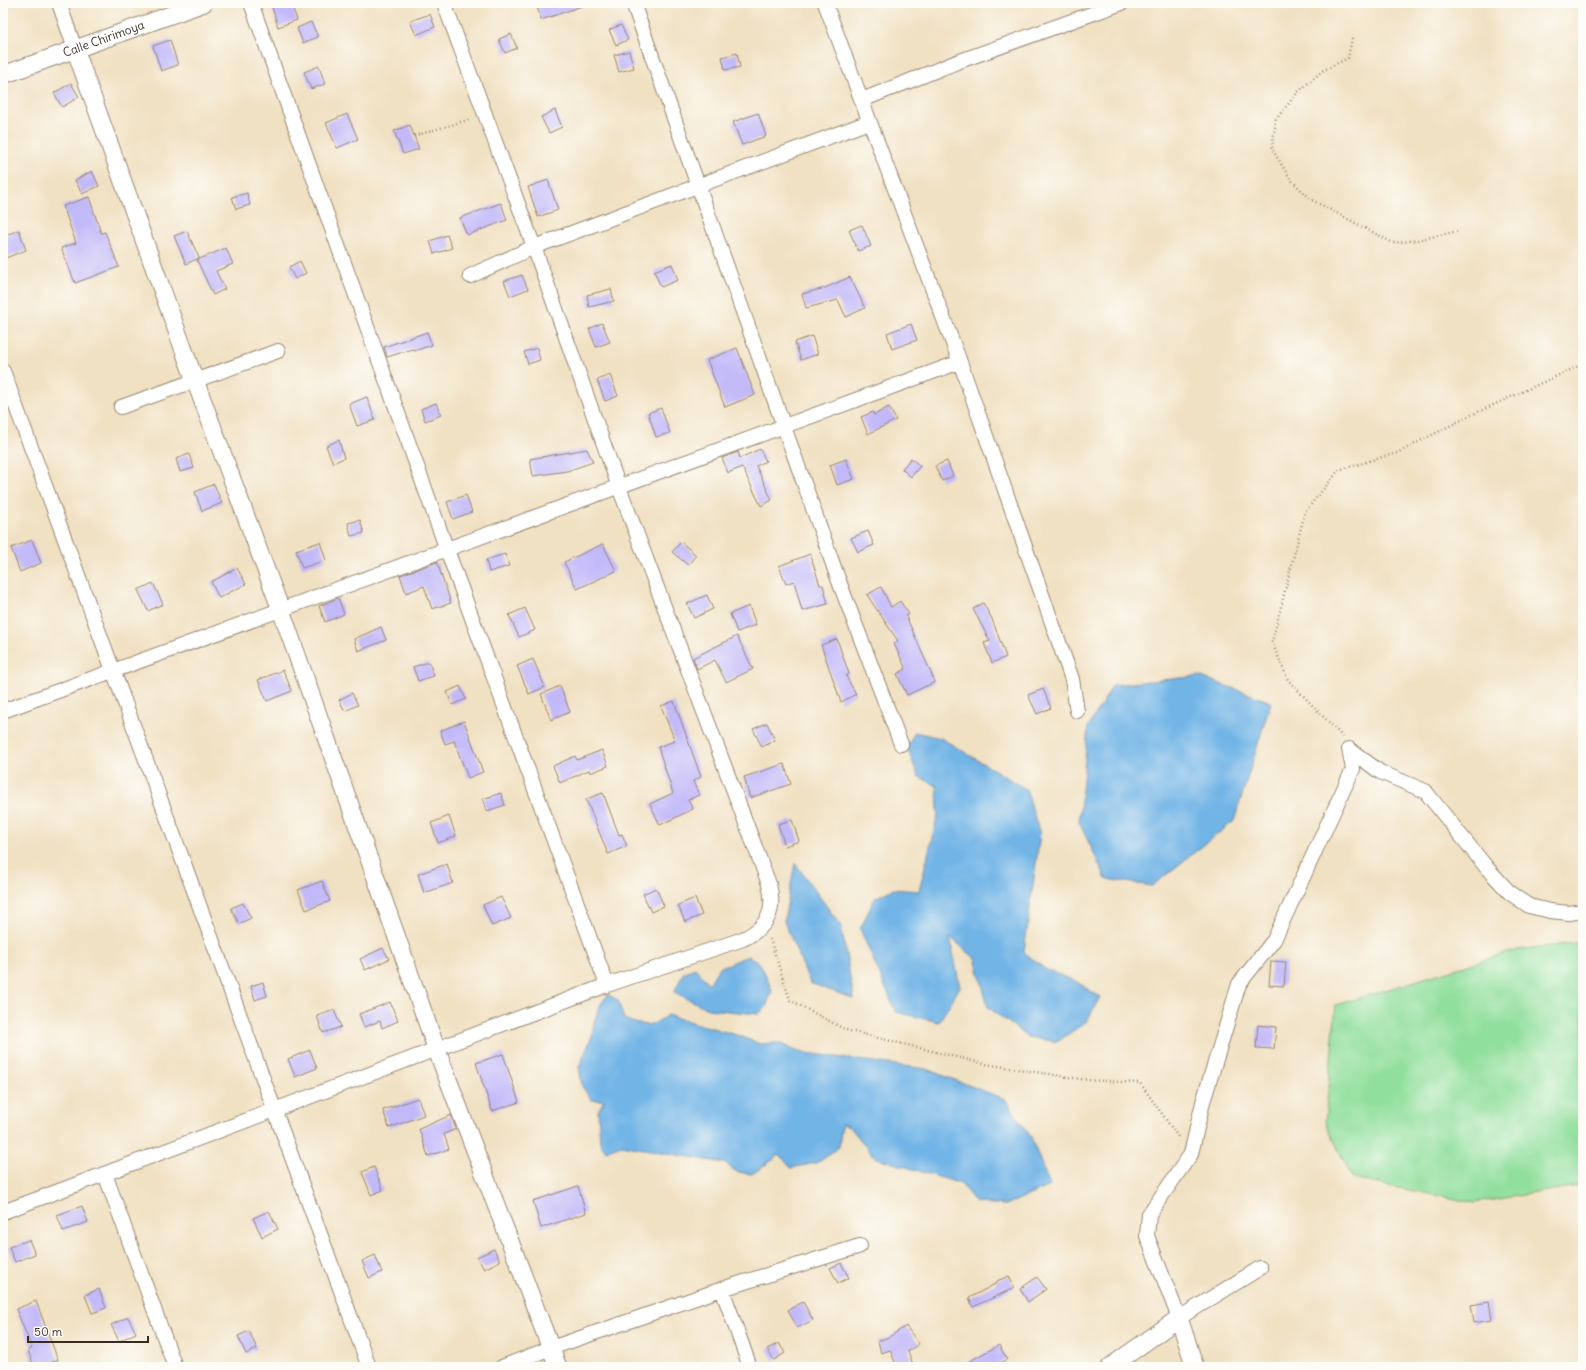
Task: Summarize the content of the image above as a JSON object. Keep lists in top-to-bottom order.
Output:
{
  "streets": {
    "street": ["Calle Chirimoya"]
  },
  "scale_bar": "50 m"
}
